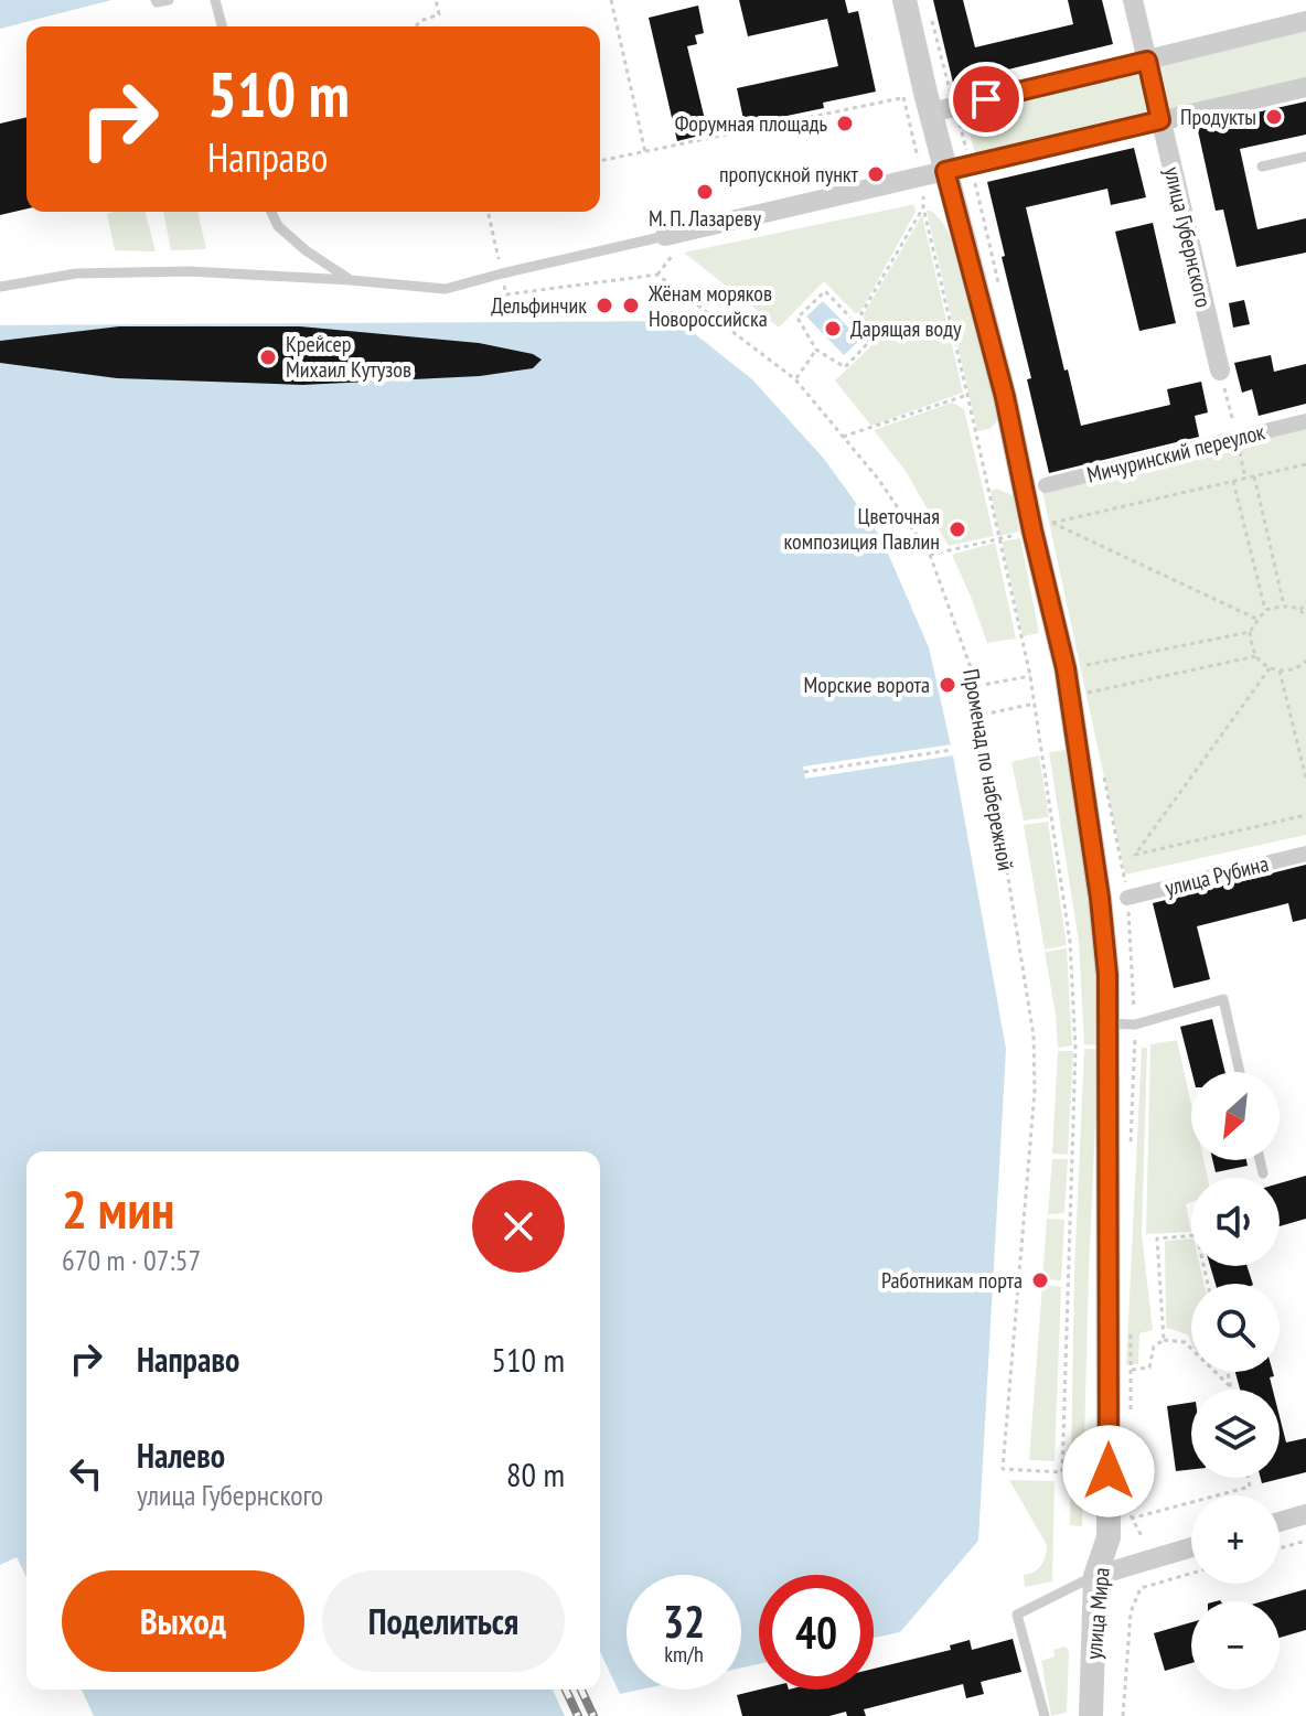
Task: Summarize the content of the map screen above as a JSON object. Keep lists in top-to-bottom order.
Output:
{
  "streets": {
    "street": [
      "улица Губернского",
      "Мичуринский переулок",
      "улица Рубина",
      "улица Мира"
    ],
    "path": ["Променад по набережной"]
  },
  "places": [
    "Продукты",
    "Форумная площадь",
    "пропускной пункт",
    "М. П. Лазареву",
    "Дельфинчик",
    "Жёнам моряков Новороссийска",
    "Дарящая воду",
    "Крейсер Михаил Кутузов",
    "Цветочная композиция Павлин",
    "Морские ворота",
    "Работникам порта"
  ],
  "north": "bottom left",
  "page": {
    "turn": ["510 m", "Направо"],
    "map_buttons": ["+", "−"],
    "heading": ["2 мин", "670 m · 07:57"],
    "list": [
      {
        "name": "Направо",
        "value": "510 m"
      },
      {
        "name": "Налево",
        "note": "улица Губернского",
        "value": "80 m"
      }
    ],
    "buttons": ["Выход", "Поделиться"],
    "speed": "32 km/h",
    "limit": "40"
  }
}
